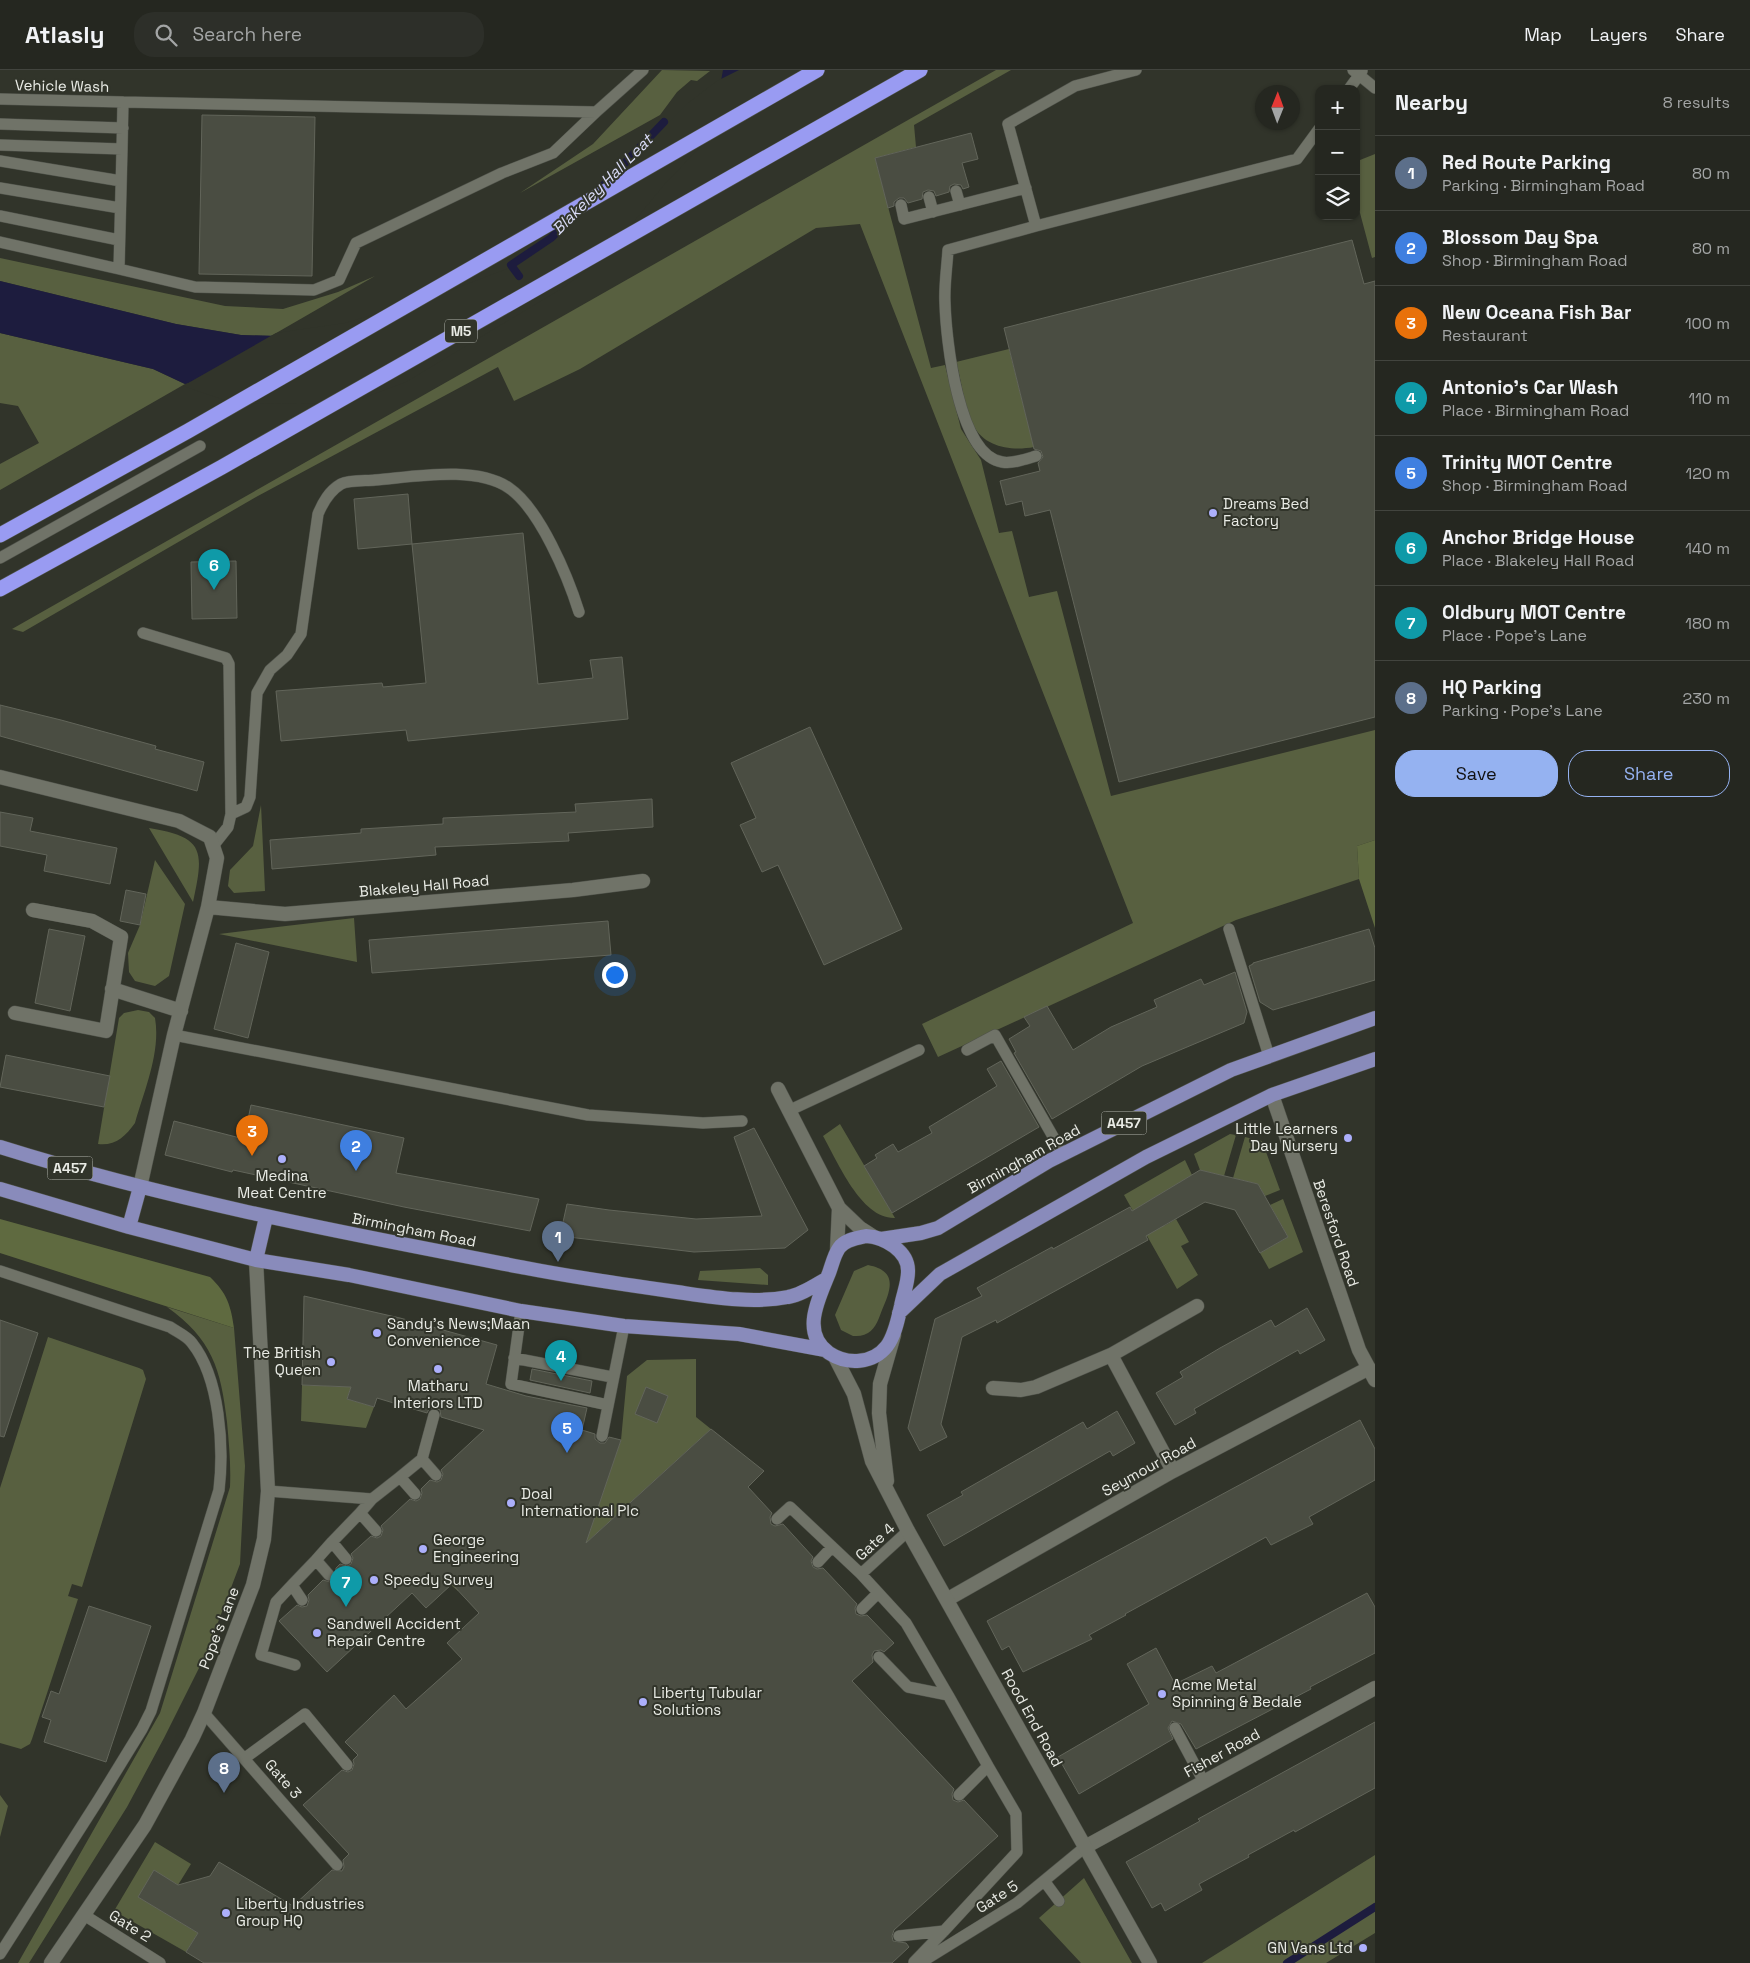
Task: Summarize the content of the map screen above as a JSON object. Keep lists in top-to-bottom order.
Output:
{
  "streets": {
    "highway": ["M5"],
    "main road": ["A457", "Birmingham Road"],
    "street": [
      "Blakeley Hall Road",
      "Beresford Road",
      "Seymour Road",
      "Pope's Lane",
      "Rood End Road",
      "Fisher Road"
    ],
    "lane": [
      "Vehicle Wash",
      "Gate 4",
      "Gate 3",
      "Gate 5",
      "Gate 2"
    ]
  },
  "crossings": [
    ["A457", "Birmingham Road"],
    ["A457", "Beresford Road"],
    ["A457", "Rood End Road"],
    ["Birmingham Road", "Rood End Road"],
    ["Beresford Road", "Seymour Road"],
    ["Seymour Road", "Rood End Road"],
    ["Gate 4", "Rood End Road"],
    ["Pope's Lane", "Gate 3"],
    ["Pope's Lane", "Gate 2"],
    ["Rood End Road", "Fisher Road"],
    ["Rood End Road", "Gate 5"],
    ["Fisher Road", "Gate 5"]
  ],
  "water": ["Blakeley Hall Leat"],
  "places": [
    "Dreams Bed Factory",
    "Little Learners Day Nursery",
    "Medina Meat Centre",
    "Sandy's News;Maan Convenience",
    "The British Queen",
    "Matharu Interiors LTD",
    "Doal International Plc",
    "George Engineering",
    "Speedy Survey",
    "Sandwell Accident Repair Centre",
    "Acme Metal Spinning & Bedale",
    "Liberty Tubular Solutions",
    "Liberty Industries Group HQ",
    "GN Vans Ltd"
  ],
  "north": "top",
  "page": {
    "header": "Atlasly",
    "search": "Search here",
    "nav": ["Map", "Layers", "Share"],
    "heading": ["Nearby", "8 results"],
    "map_buttons": ["+", "−"],
    "list": [
      {
        "mark": "1",
        "name": "Red Route Parking",
        "note": "Parking · Birmingham Road",
        "value": "80 m"
      },
      {
        "mark": "2",
        "name": "Blossom Day Spa",
        "note": "Shop · Birmingham Road",
        "value": "80 m"
      },
      {
        "mark": "3",
        "name": "New Oceana Fish Bar",
        "note": "Restaurant",
        "value": "100 m"
      },
      {
        "mark": "4",
        "name": "Antonio's Car Wash",
        "note": "Place · Birmingham Road",
        "value": "110 m"
      },
      {
        "mark": "5",
        "name": "Trinity MOT Centre",
        "note": "Shop · Birmingham Road",
        "value": "120 m"
      },
      {
        "mark": "6",
        "name": "Anchor Bridge House",
        "note": "Place · Blakeley Hall Road",
        "value": "140 m"
      },
      {
        "mark": "7",
        "name": "Oldbury MOT Centre",
        "note": "Place · Pope's Lane",
        "value": "180 m"
      },
      {
        "mark": "8",
        "name": "HQ Parking",
        "note": "Parking · Pope's Lane",
        "value": "230 m"
      }
    ],
    "pins": [
      "6",
      "3",
      "2",
      "1",
      "4",
      "5",
      "7",
      "8"
    ],
    "buttons": ["Save", "Share"]
  }
}
